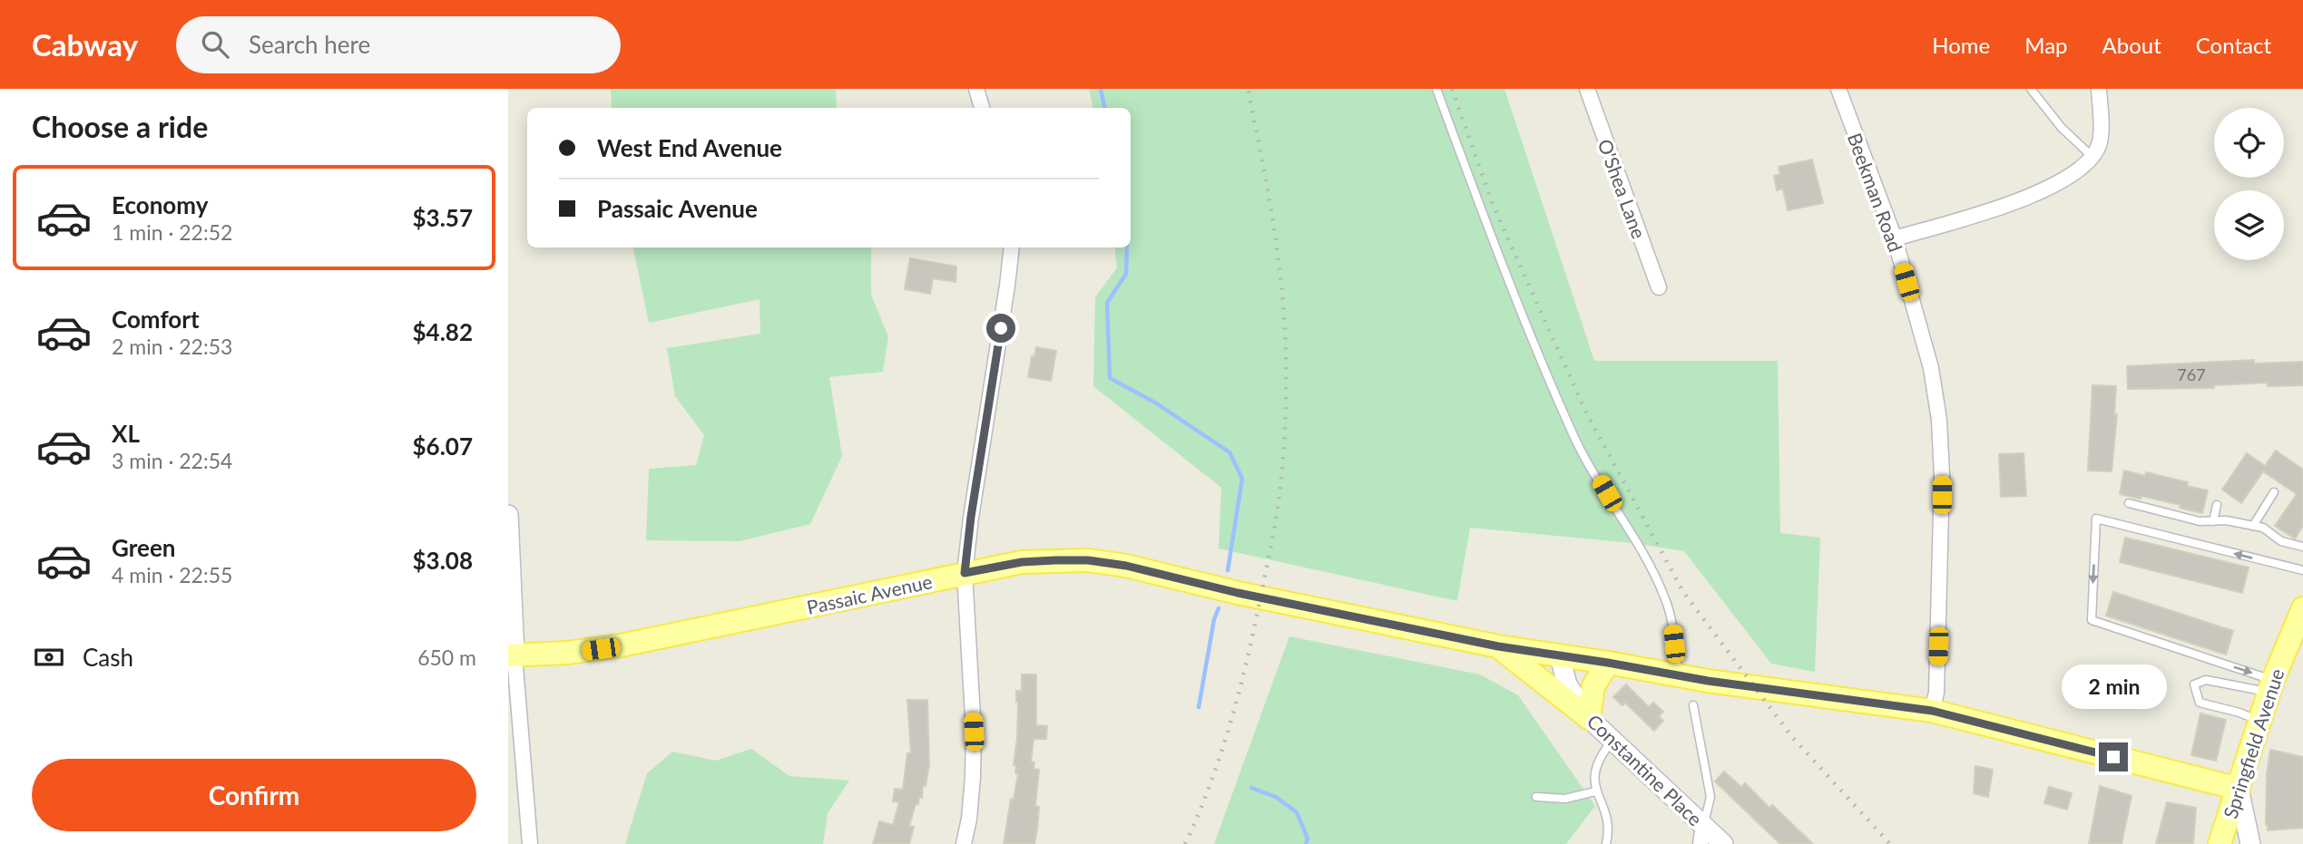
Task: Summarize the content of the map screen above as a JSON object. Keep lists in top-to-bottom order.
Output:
{
  "streets": {
    "main road": ["Passaic Avenue", "Springfield Avenue"],
    "street": ["O'Shea Lane", "Beekman Road", "Constantine Place"]
  },
  "crossings": [
    ["Beekman Road", "Passaic Avenue"],
    ["Passaic Avenue", "Springfield Avenue"],
    ["Passaic Avenue", "Constantine Place"]
  ],
  "house_numbers": ["767"],
  "page": {
    "header": "Cabway",
    "search": "Search here",
    "nav": [
      "Home",
      "Map",
      "About",
      "Contact"
    ],
    "heading": "Choose a ride",
    "banner": ["West End Avenue", "Passaic Avenue"],
    "list": [
      {
        "name": "Economy",
        "note": "1 min · 22:52",
        "value": "$3.57"
      },
      {
        "name": "Comfort",
        "note": "2 min · 22:53",
        "value": "$4.82"
      },
      {
        "name": "XL",
        "note": "3 min · 22:54",
        "value": "$6.07"
      },
      {
        "name": "Green",
        "note": "4 min · 22:55",
        "value": "$3.08"
      }
    ],
    "pay": ["Cash", "650 m"],
    "bubble": "2 min",
    "buttons": "Confirm"
  }
}
